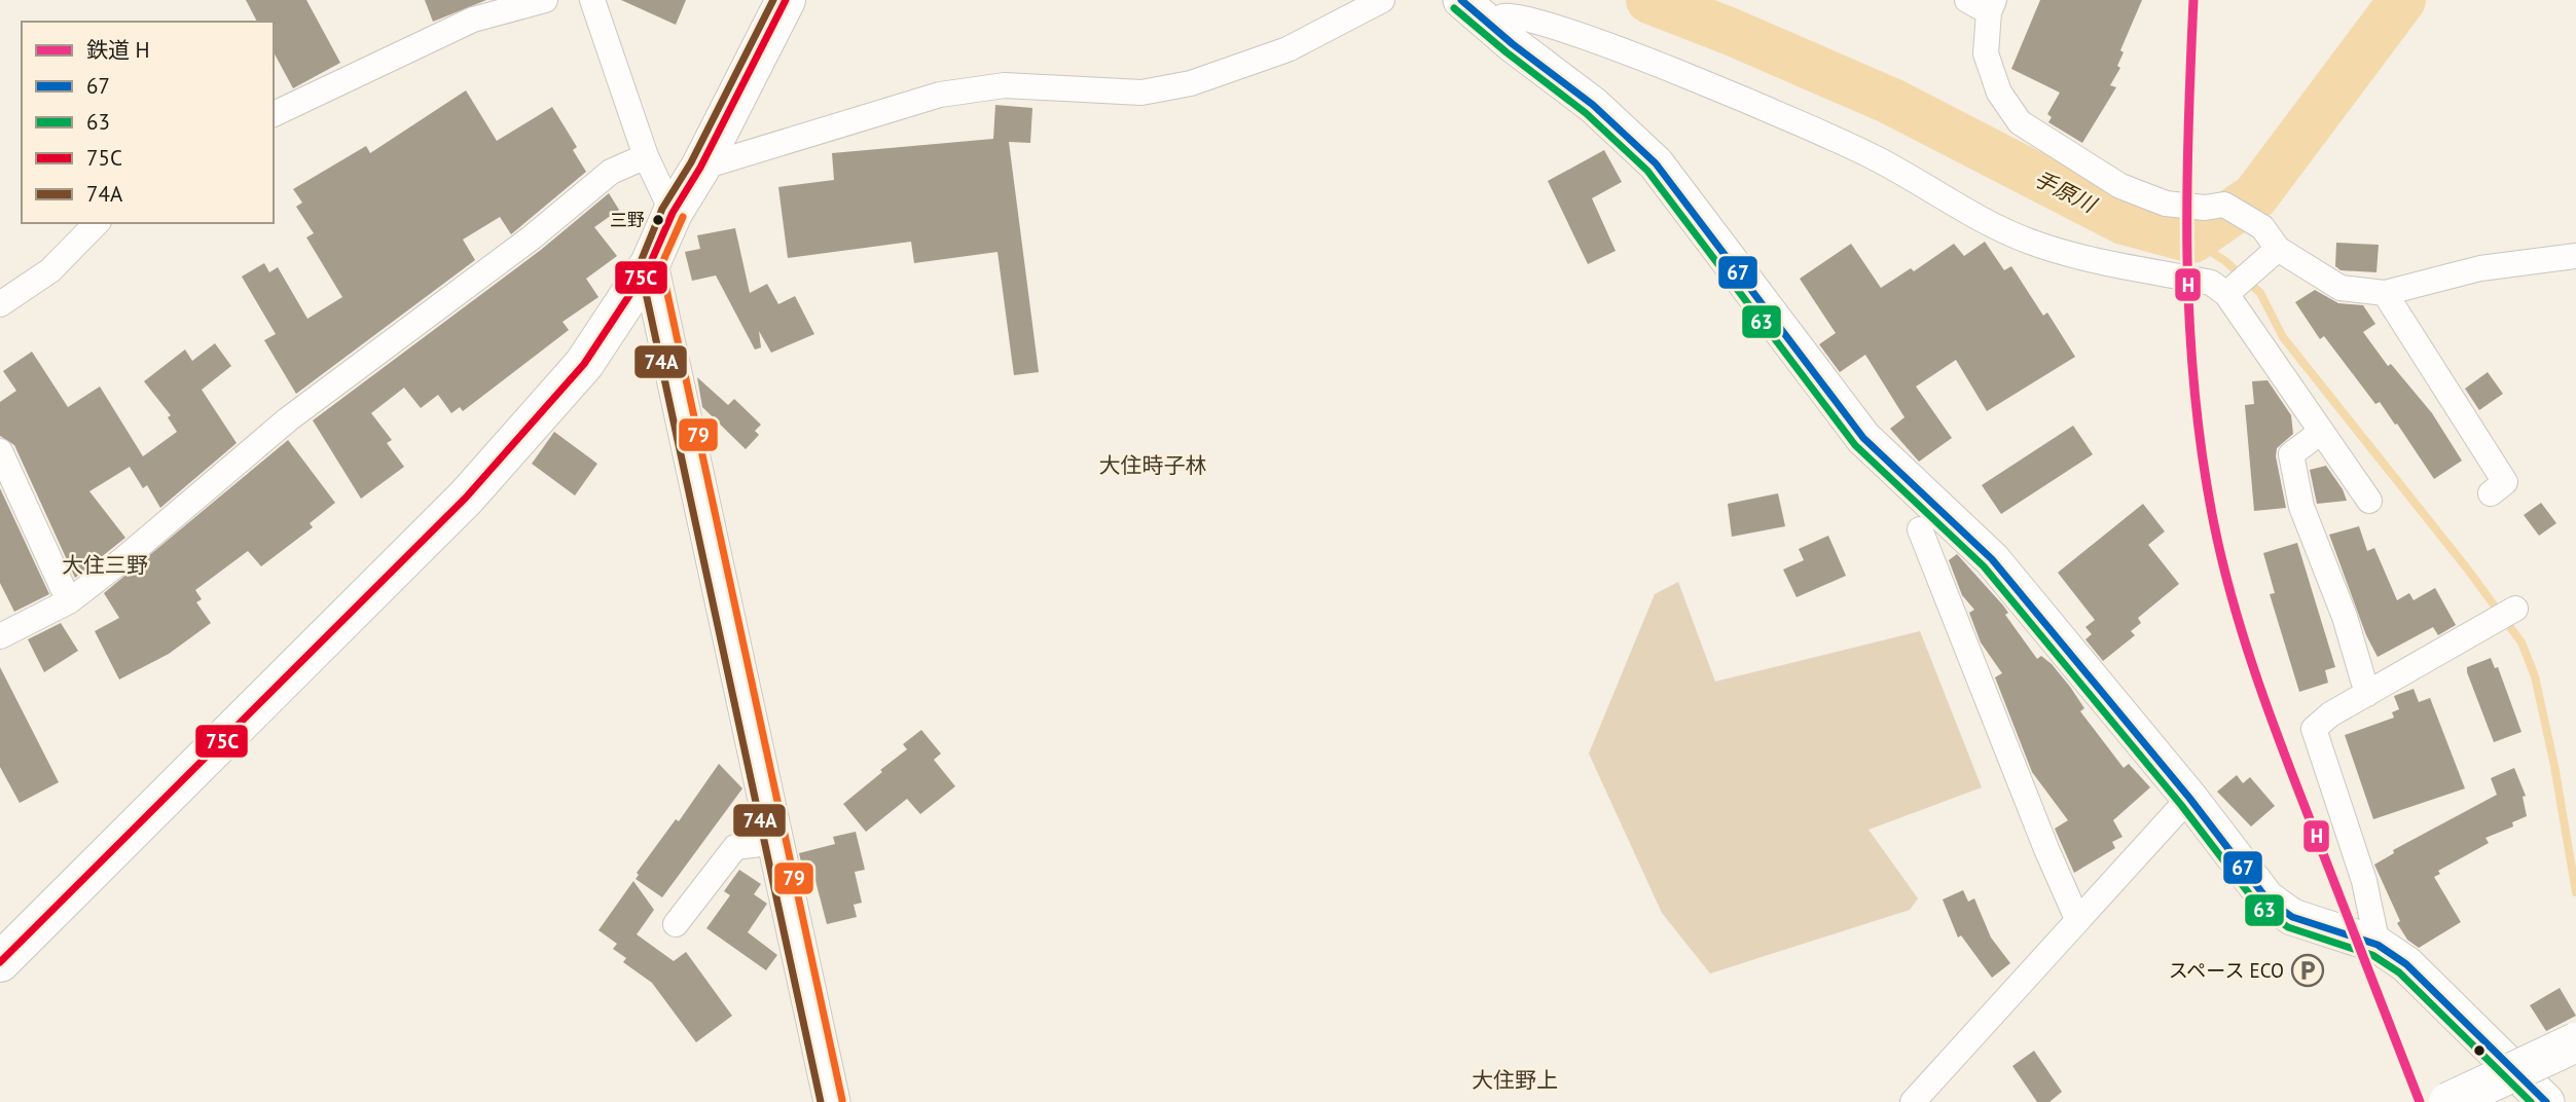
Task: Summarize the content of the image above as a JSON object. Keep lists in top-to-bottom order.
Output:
{
  "districts": ["大住時子林", "大住三野", "大住野上"],
  "water": ["手原川"],
  "places": {
    "other": ["三野"],
    "parking": ["スペース ECO"]
  },
  "lines": [
    "rail line H",
    "transit line 67",
    "transit line 75C",
    "transit line 74A",
    "transit line 63",
    "transit line 79"
  ],
  "legend": [
    "鉄道 H",
    "67",
    "63",
    "75C",
    "74A"
  ]
}
